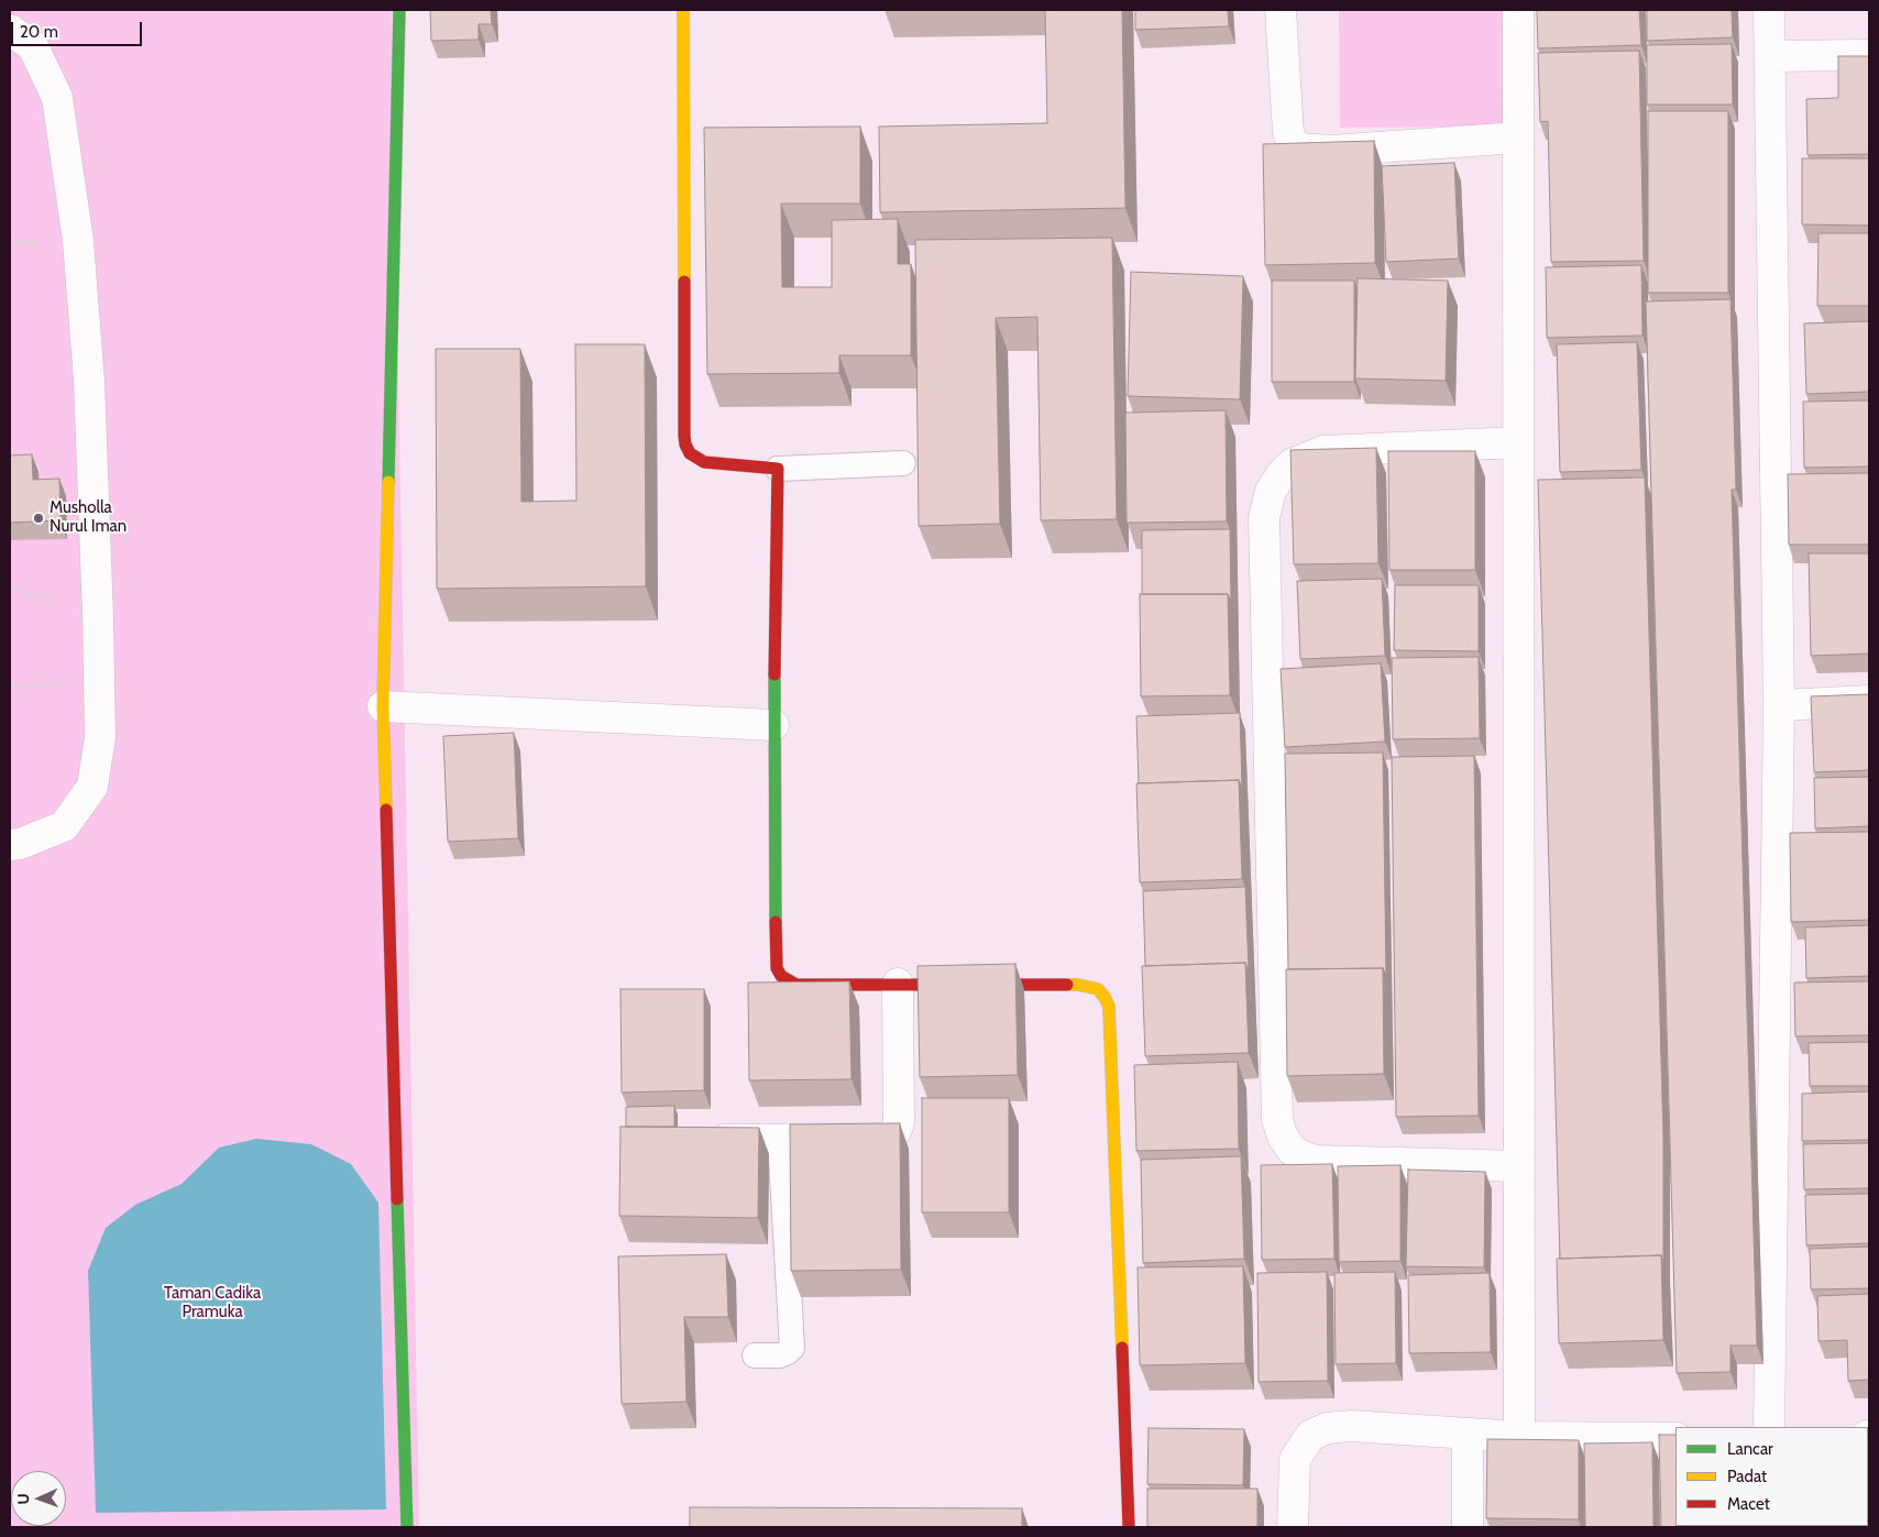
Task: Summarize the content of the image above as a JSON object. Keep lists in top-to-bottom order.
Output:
{
  "parks": ["Taman Cadika Pramuka"],
  "places": ["Musholla Nurul Iman"],
  "legend": ["Lancar", "Padat", "Macet"],
  "scale_bar": "20 m",
  "north": "left"
}
